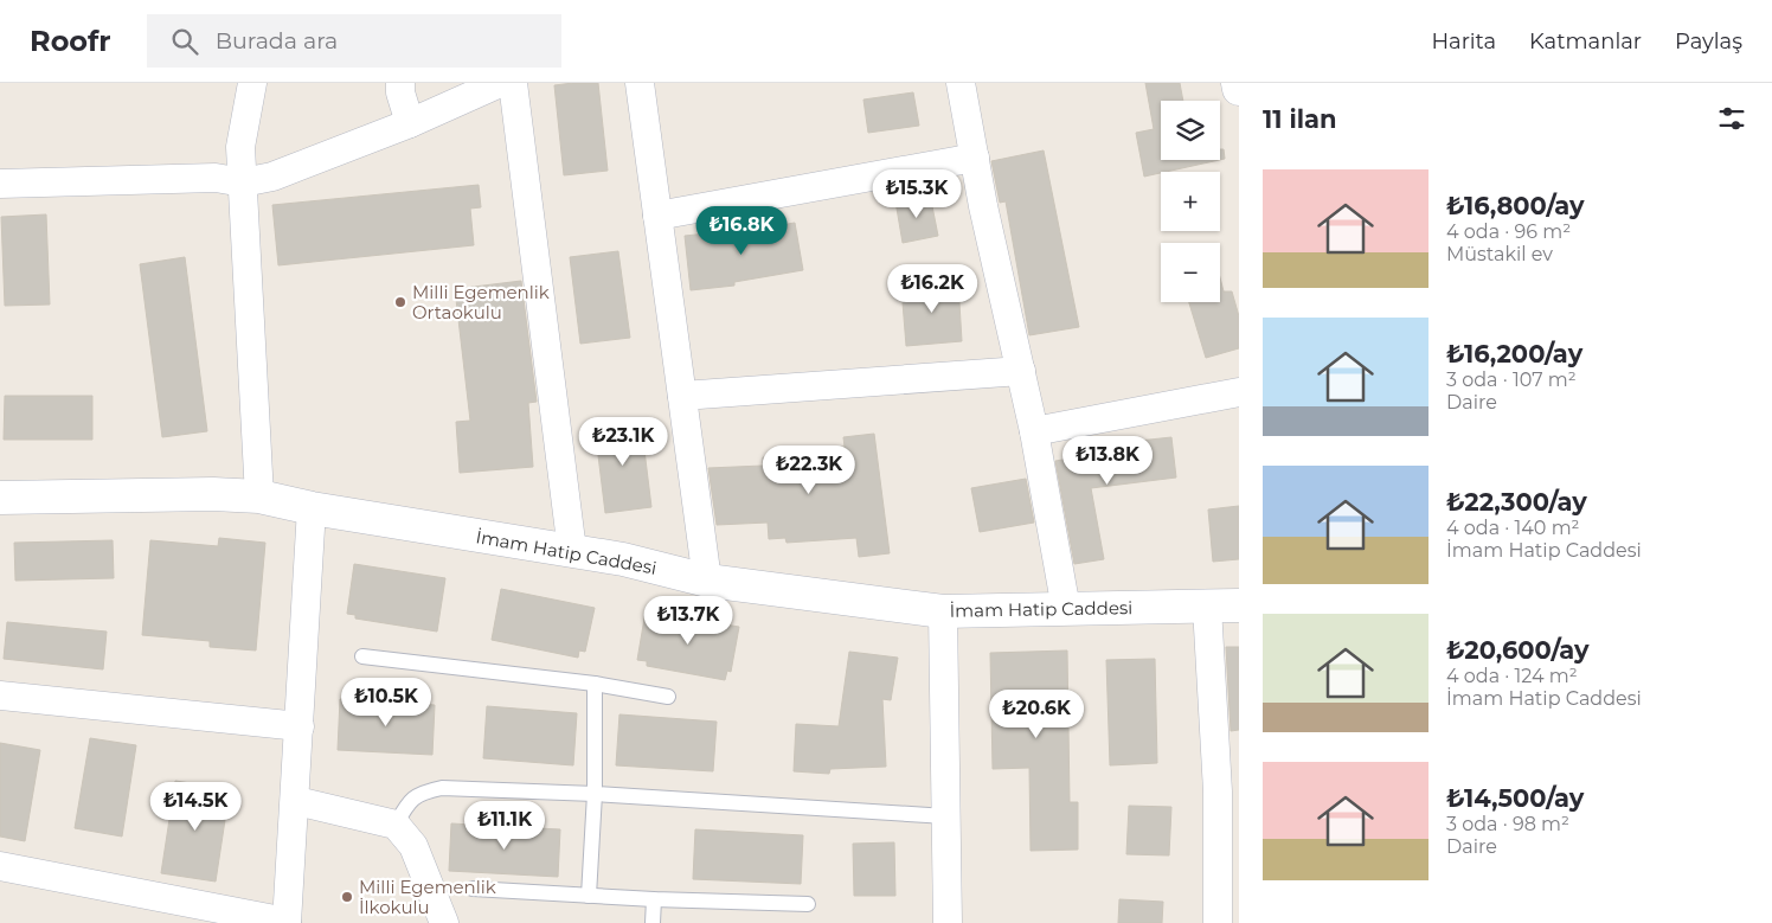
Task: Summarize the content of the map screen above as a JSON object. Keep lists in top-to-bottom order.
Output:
{
  "streets": {
    "street": ["İmam Hatip Caddesi"]
  },
  "places": ["Milli Egemenlik Ortaokulu", "Milli Egemenlik İlkokulu"],
  "page": {
    "header": "Roofr",
    "search": "Burada ara",
    "nav": ["Harita", "Katmanlar", "Paylaş"],
    "heading": "11 ilan",
    "map_buttons": ["+", "−"],
    "list": [
      {
        "name": "₺16,800/ay",
        "note": "4 oda · 96 m² · Müstakil ev"
      },
      {
        "name": "₺16,200/ay",
        "note": "3 oda · 107 m² · Daire"
      },
      {
        "name": "₺22,300/ay",
        "note": "4 oda · 140 m² · İmam Hatip Caddesi"
      },
      {
        "name": "₺20,600/ay",
        "note": "4 oda · 124 m² · İmam Hatip Caddesi"
      },
      {
        "name": "₺14,500/ay",
        "note": "3 oda · 98 m² · Daire"
      }
    ],
    "price": [
      "₺15.3K",
      "₺16.8K",
      "₺16.2K",
      "₺23.1K",
      "₺13.8K",
      "₺22.3K",
      "₺13.7K",
      "₺10.5K",
      "₺20.6K",
      "₺14.5K",
      "₺11.1K"
    ]
  }
}
